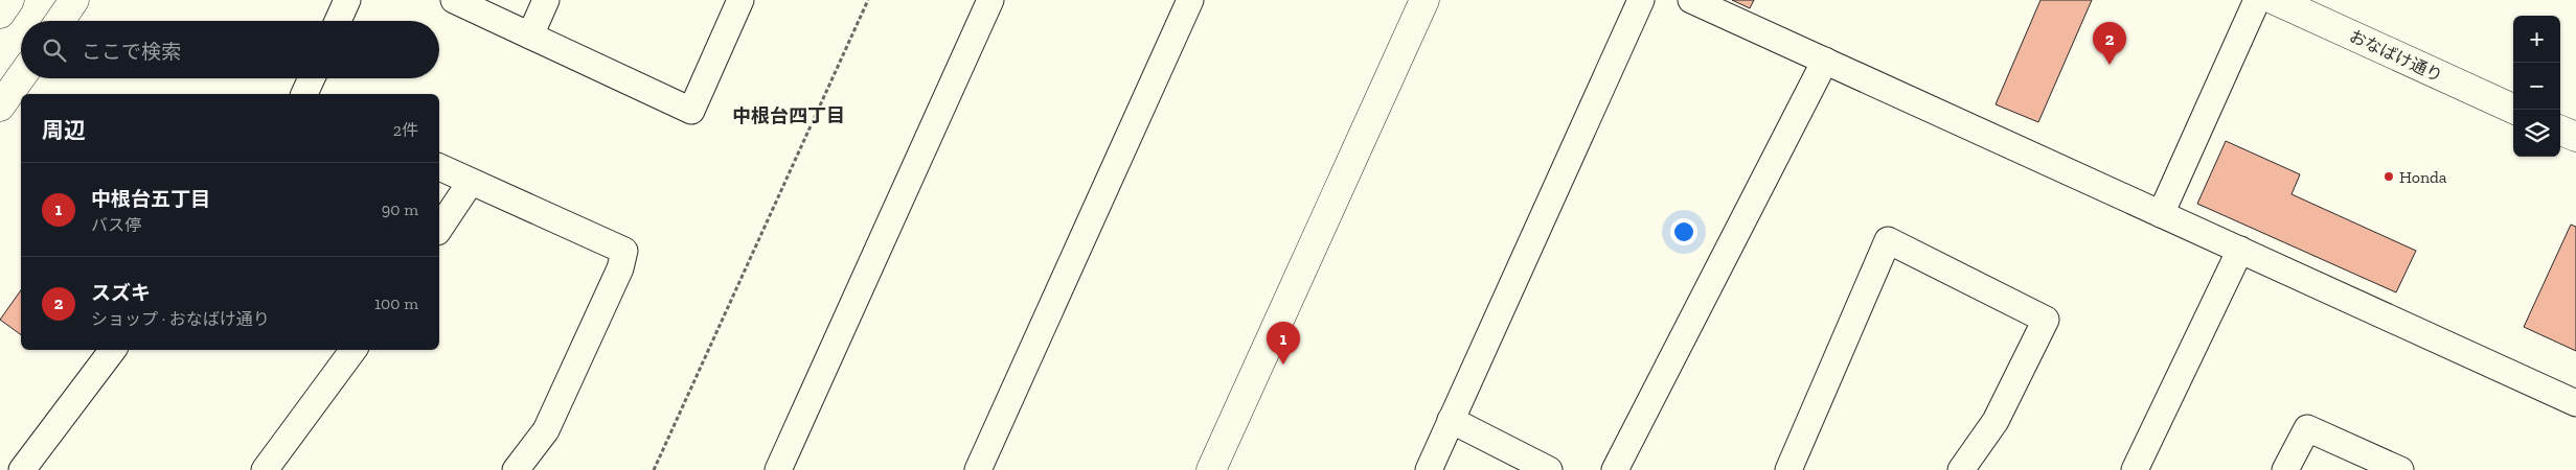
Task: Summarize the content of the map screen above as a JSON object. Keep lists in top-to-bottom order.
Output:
{
  "streets": {
    "street": ["おなばけ通り"]
  },
  "districts": ["中根台四丁目"],
  "places": ["Honda"],
  "page": {
    "map_buttons": ["+", "−"],
    "search": "ここで検索",
    "pins": ["2", "1"],
    "heading": ["周辺", "2件"],
    "list": [
      {
        "mark": "1",
        "name": "中根台五丁目",
        "note": "バス停",
        "value": "90 m"
      },
      {
        "mark": "2",
        "name": "スズキ",
        "note": "ショップ · おなばけ通り",
        "value": "100 m"
      }
    ]
  }
}
